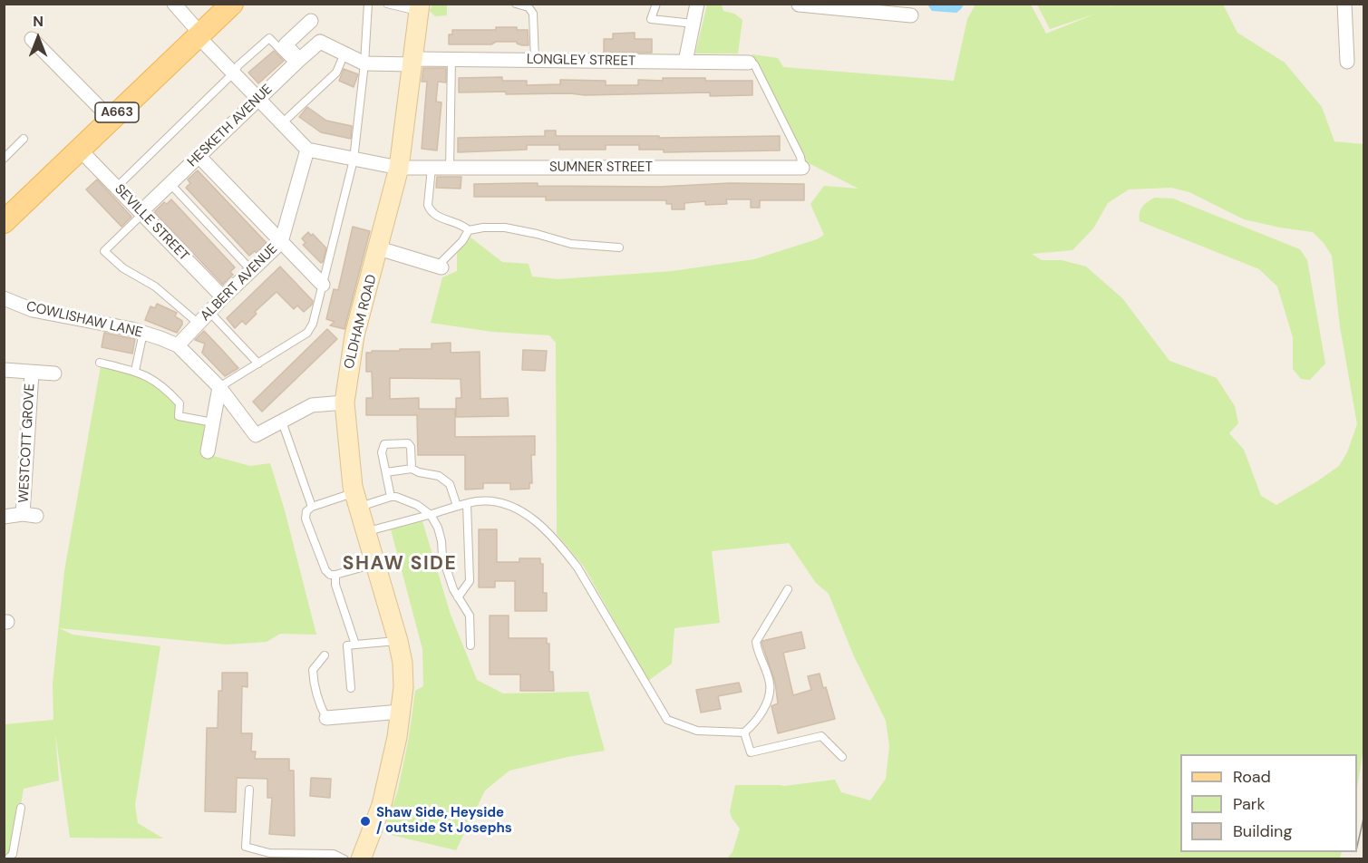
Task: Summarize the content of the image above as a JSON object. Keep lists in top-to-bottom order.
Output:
{
  "streets": {
    "main road": ["A663", "OLDHAM ROAD"],
    "street": [
      "LONGLEY STREET",
      "HESKETH AVENUE",
      "SUMNER STREET",
      "SEVILLE STREET",
      "ALBERT AVENUE",
      "COWLISHAW LANE",
      "WESTCOTT GROVE"
    ]
  },
  "crossings": [
    ["LONGLEY STREET", "OLDHAM ROAD"],
    ["A663", "SEVILLE STREET"],
    ["HESKETH AVENUE", "SEVILLE STREET"],
    ["SUMNER STREET", "ALBERT AVENUE"],
    ["SUMNER STREET", "OLDHAM ROAD"],
    ["SEVILLE STREET", "ALBERT AVENUE"],
    ["ALBERT AVENUE", "COWLISHAW LANE"],
    ["COWLISHAW LANE", "OLDHAM ROAD"]
  ],
  "districts": ["SHAW SIDE"],
  "places": ["Shaw Side, Heyside / outside St Josephs"],
  "legend": ["Road", "Park", "Building"],
  "north": "top"
}
